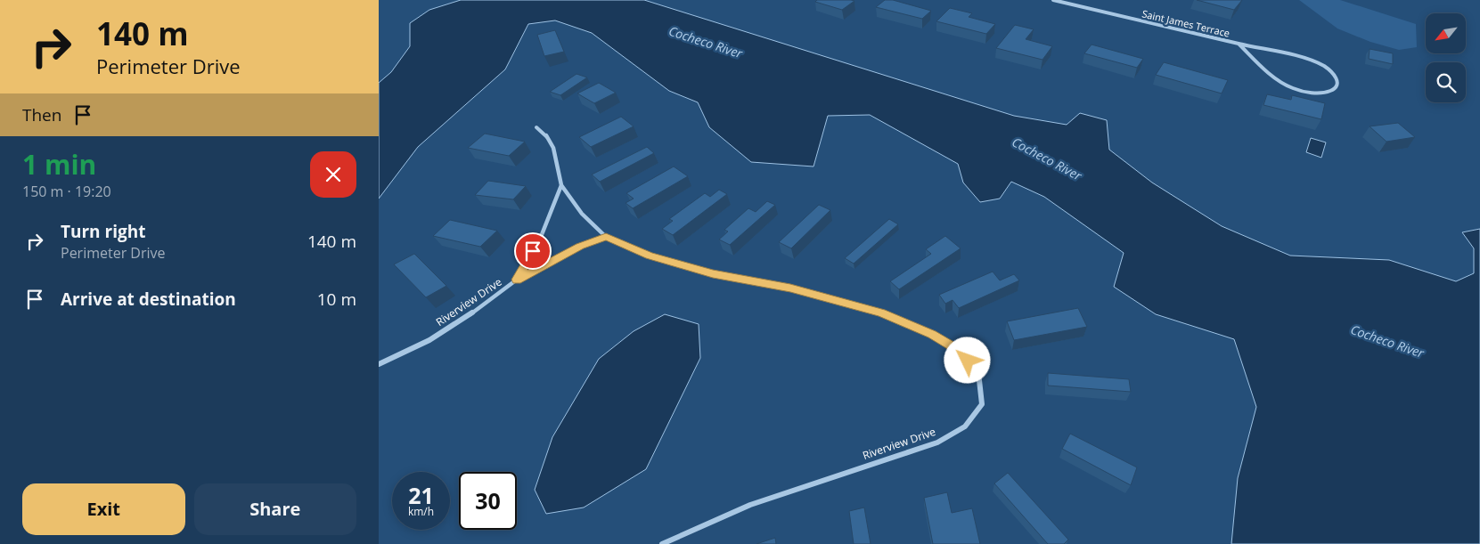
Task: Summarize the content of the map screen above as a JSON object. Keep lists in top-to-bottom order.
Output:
{
  "streets": {
    "street": ["Saint James Terrace", "Riverview Drive"]
  },
  "water": ["Cocheco River"],
  "north": "bottom left",
  "page": {
    "turn": ["140 m", "Perimeter Drive"],
    "then": "Then",
    "heading": ["1 min", "150 m · 19:20"],
    "list": [
      {
        "name": "Turn right",
        "note": "Perimeter Drive",
        "value": "140 m"
      },
      {
        "name": "Arrive at destination",
        "value": "10 m"
      }
    ],
    "speed": "21 km/h",
    "limit": "30",
    "buttons": ["Exit", "Share"]
  }
}
